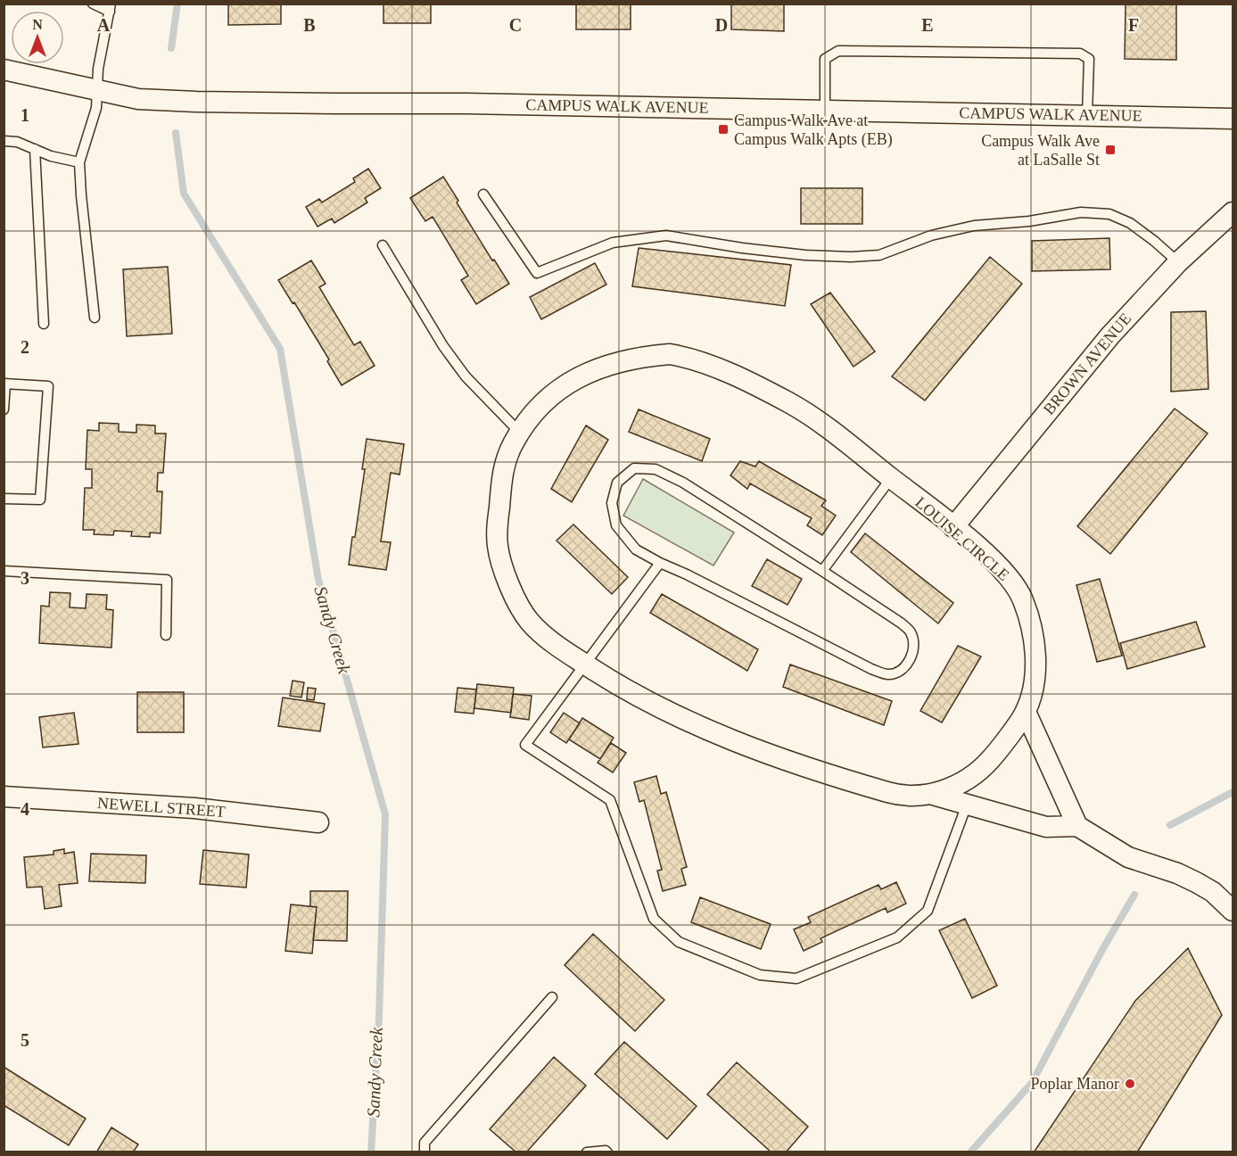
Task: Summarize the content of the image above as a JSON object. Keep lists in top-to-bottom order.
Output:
{
  "streets": {
    "street": [
      "CAMPUS WALK AVENUE",
      "BROWN AVENUE",
      "LOUISE CIRCLE",
      "NEWELL STREET"
    ]
  },
  "crossings": [
    ["BROWN AVENUE", "LOUISE CIRCLE"]
  ],
  "water": ["Sandy Creek"],
  "places": {
    "transit": ["Campus Walk Ave at Campus Walk Apts (EB)", "Campus Walk Ave at LaSalle St"],
    "other": ["Poplar Manor"]
  },
  "north": "top",
  "grid": {
    "columns": [
      "A",
      "B",
      "C",
      "D",
      "E",
      "F"
    ],
    "rows": [
      "1",
      "2",
      "3",
      "4",
      "5"
    ]
  }
}
